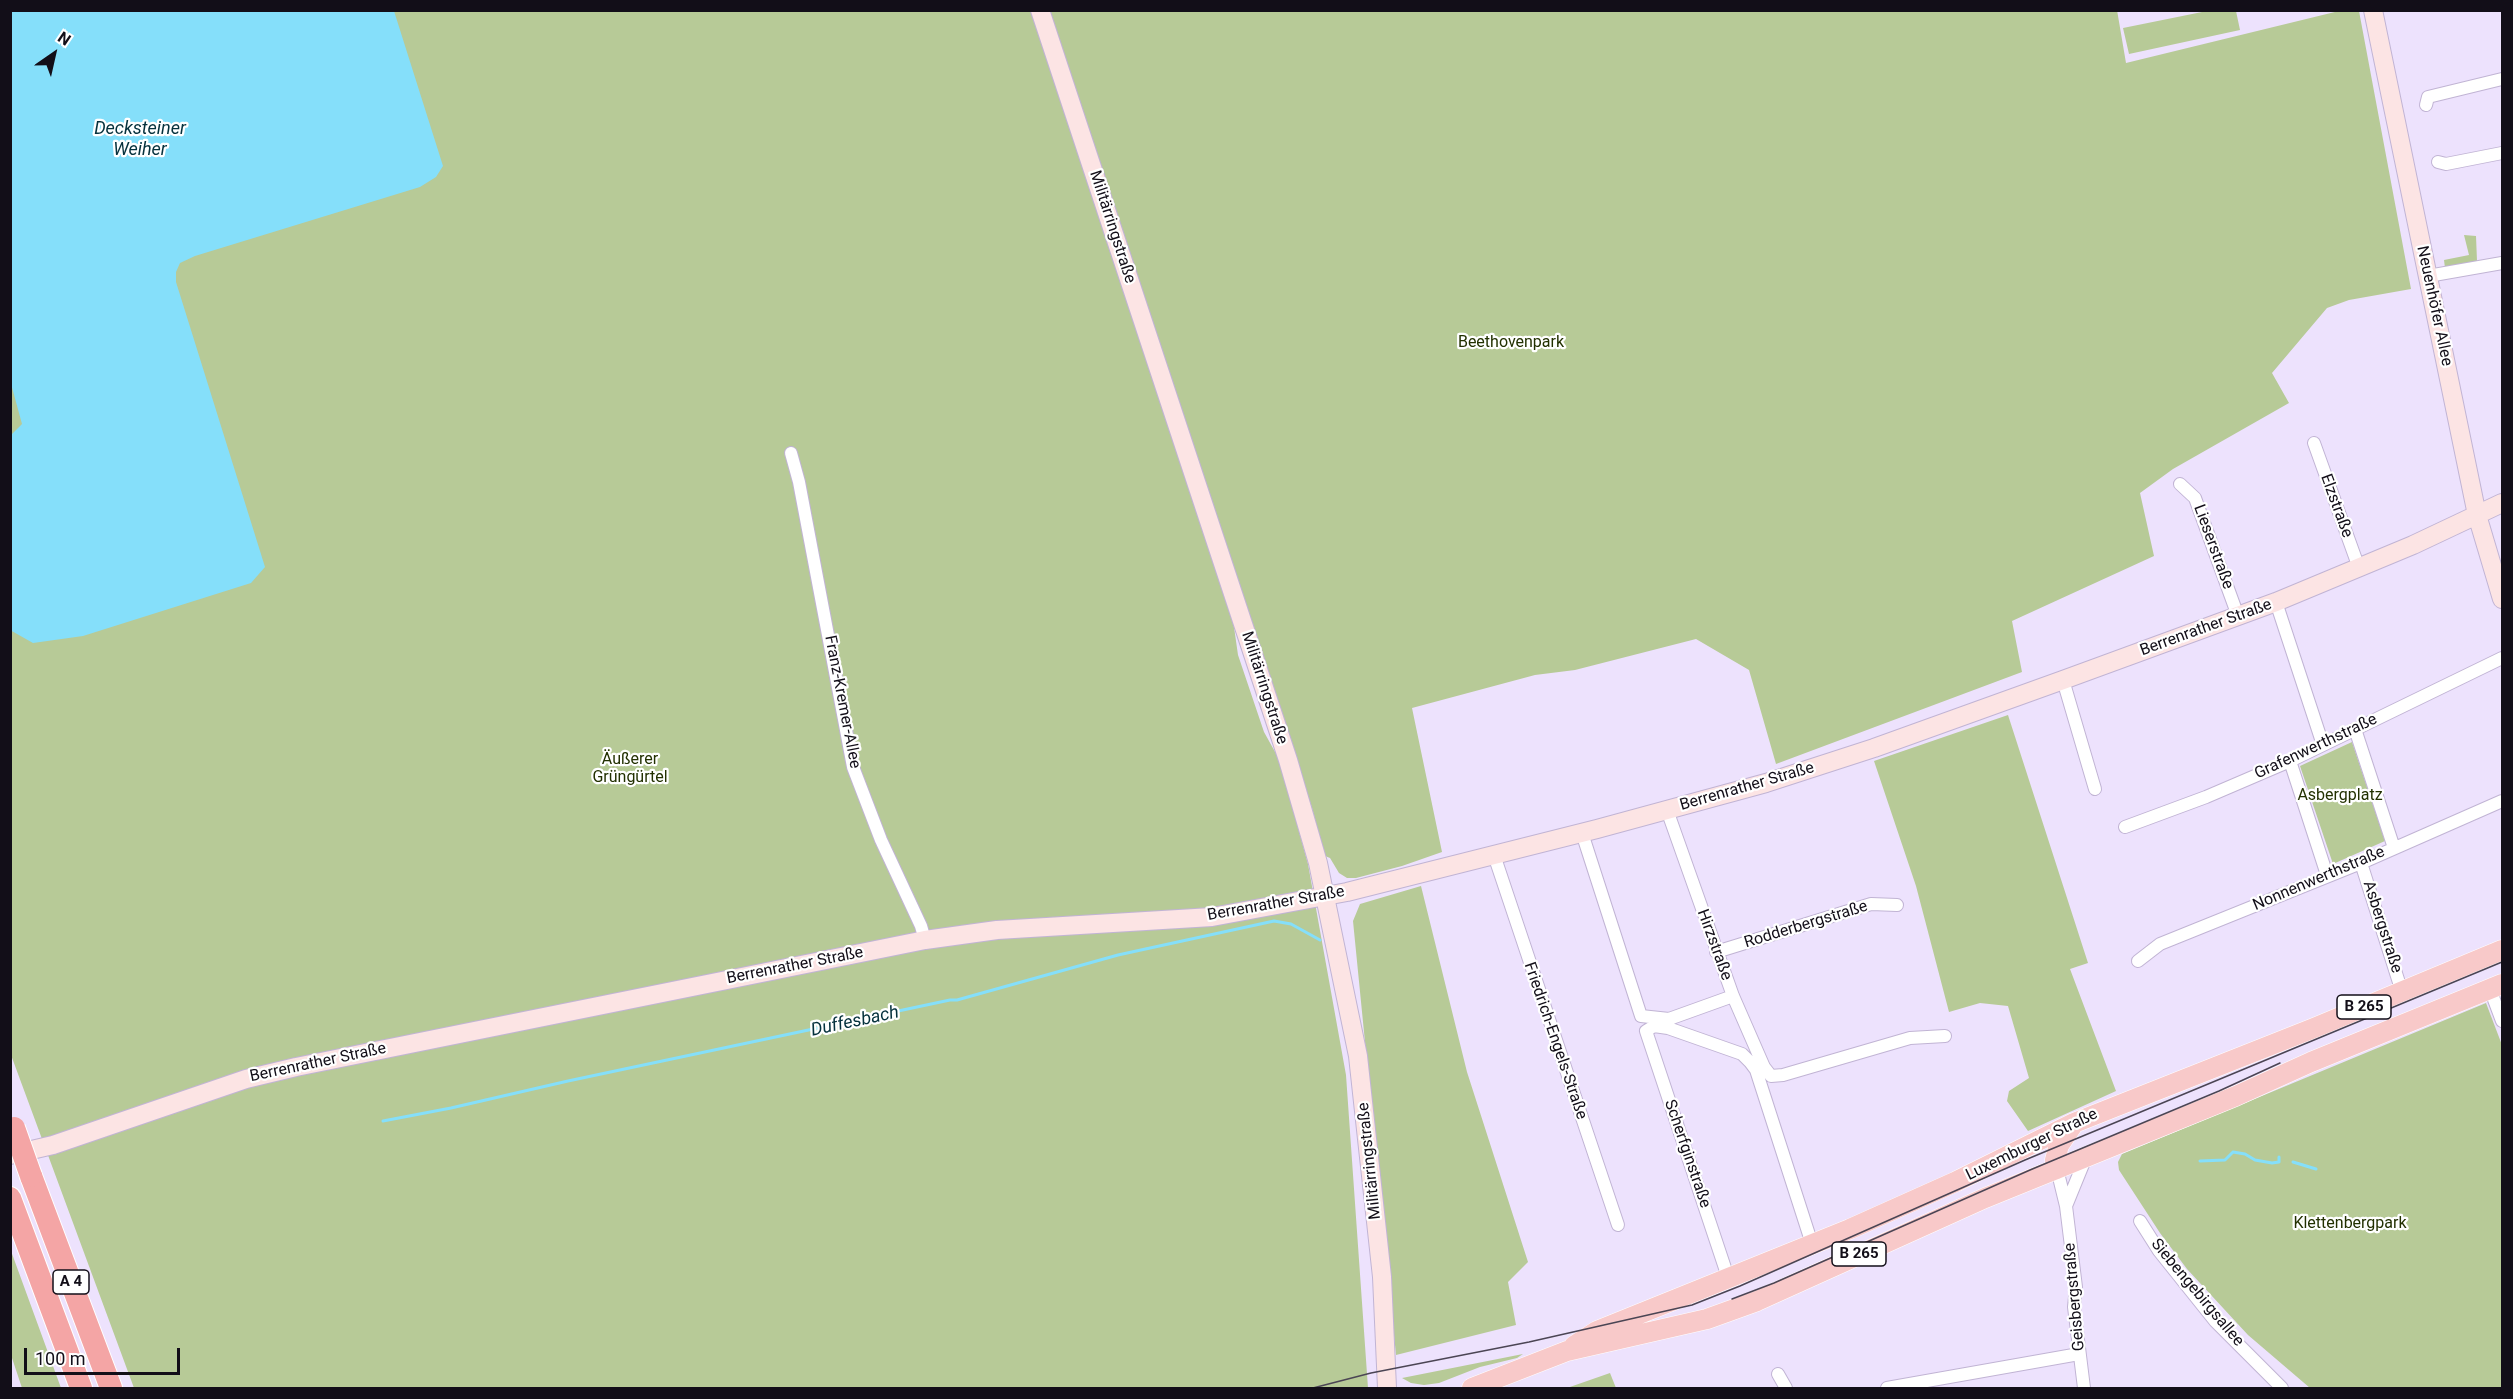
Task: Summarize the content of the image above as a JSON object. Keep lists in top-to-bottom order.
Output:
{
  "streets": {
    "highway": ["A 4"],
    "main road": ["B 265", "Luxemburger Straße"],
    "street": [
      "Militärringstraße",
      "Neuenhöfer Allee",
      "Elzstraße",
      "Lieserstraße",
      "Berrenrather Straße",
      "Franz-Kremer-Allee",
      "Grafenwerthstraße",
      "Nonnenwerthstraße",
      "Rodderbergstraße",
      "Asbergstraße",
      "Hirzstraße",
      "Friedrich-Engels-Straße",
      "Scherfginstraße",
      "Siebengebirgsallee",
      "Geisbergstraße"
    ]
  },
  "crossings": [
    ["Militärringstraße", "Berrenrather Straße"],
    ["Neuenhöfer Allee", "Berrenrather Straße"],
    ["Elzstraße", "Berrenrather Straße"],
    ["Lieserstraße", "Berrenrather Straße"],
    ["Berrenrather Straße", "Franz-Kremer-Allee"],
    ["Berrenrather Straße", "Hirzstraße"],
    ["Berrenrather Straße", "Friedrich-Engels-Straße"],
    ["Nonnenwerthstraße", "Asbergstraße"],
    ["Rodderbergstraße", "Hirzstraße"],
    ["Asbergstraße", "Luxemburger Straße"],
    ["Luxemburger Straße", "Scherfginstraße"],
    ["Luxemburger Straße", "Geisbergstraße"]
  ],
  "water": ["Decksteiner Weiher", "Duffesbach"],
  "parks": [
    "Beethovenpark",
    "Äußerer Grüngürtel",
    "Asbergplatz",
    "Klettenbergpark"
  ],
  "scale_bar": "100 m",
  "north": "top right"
}
